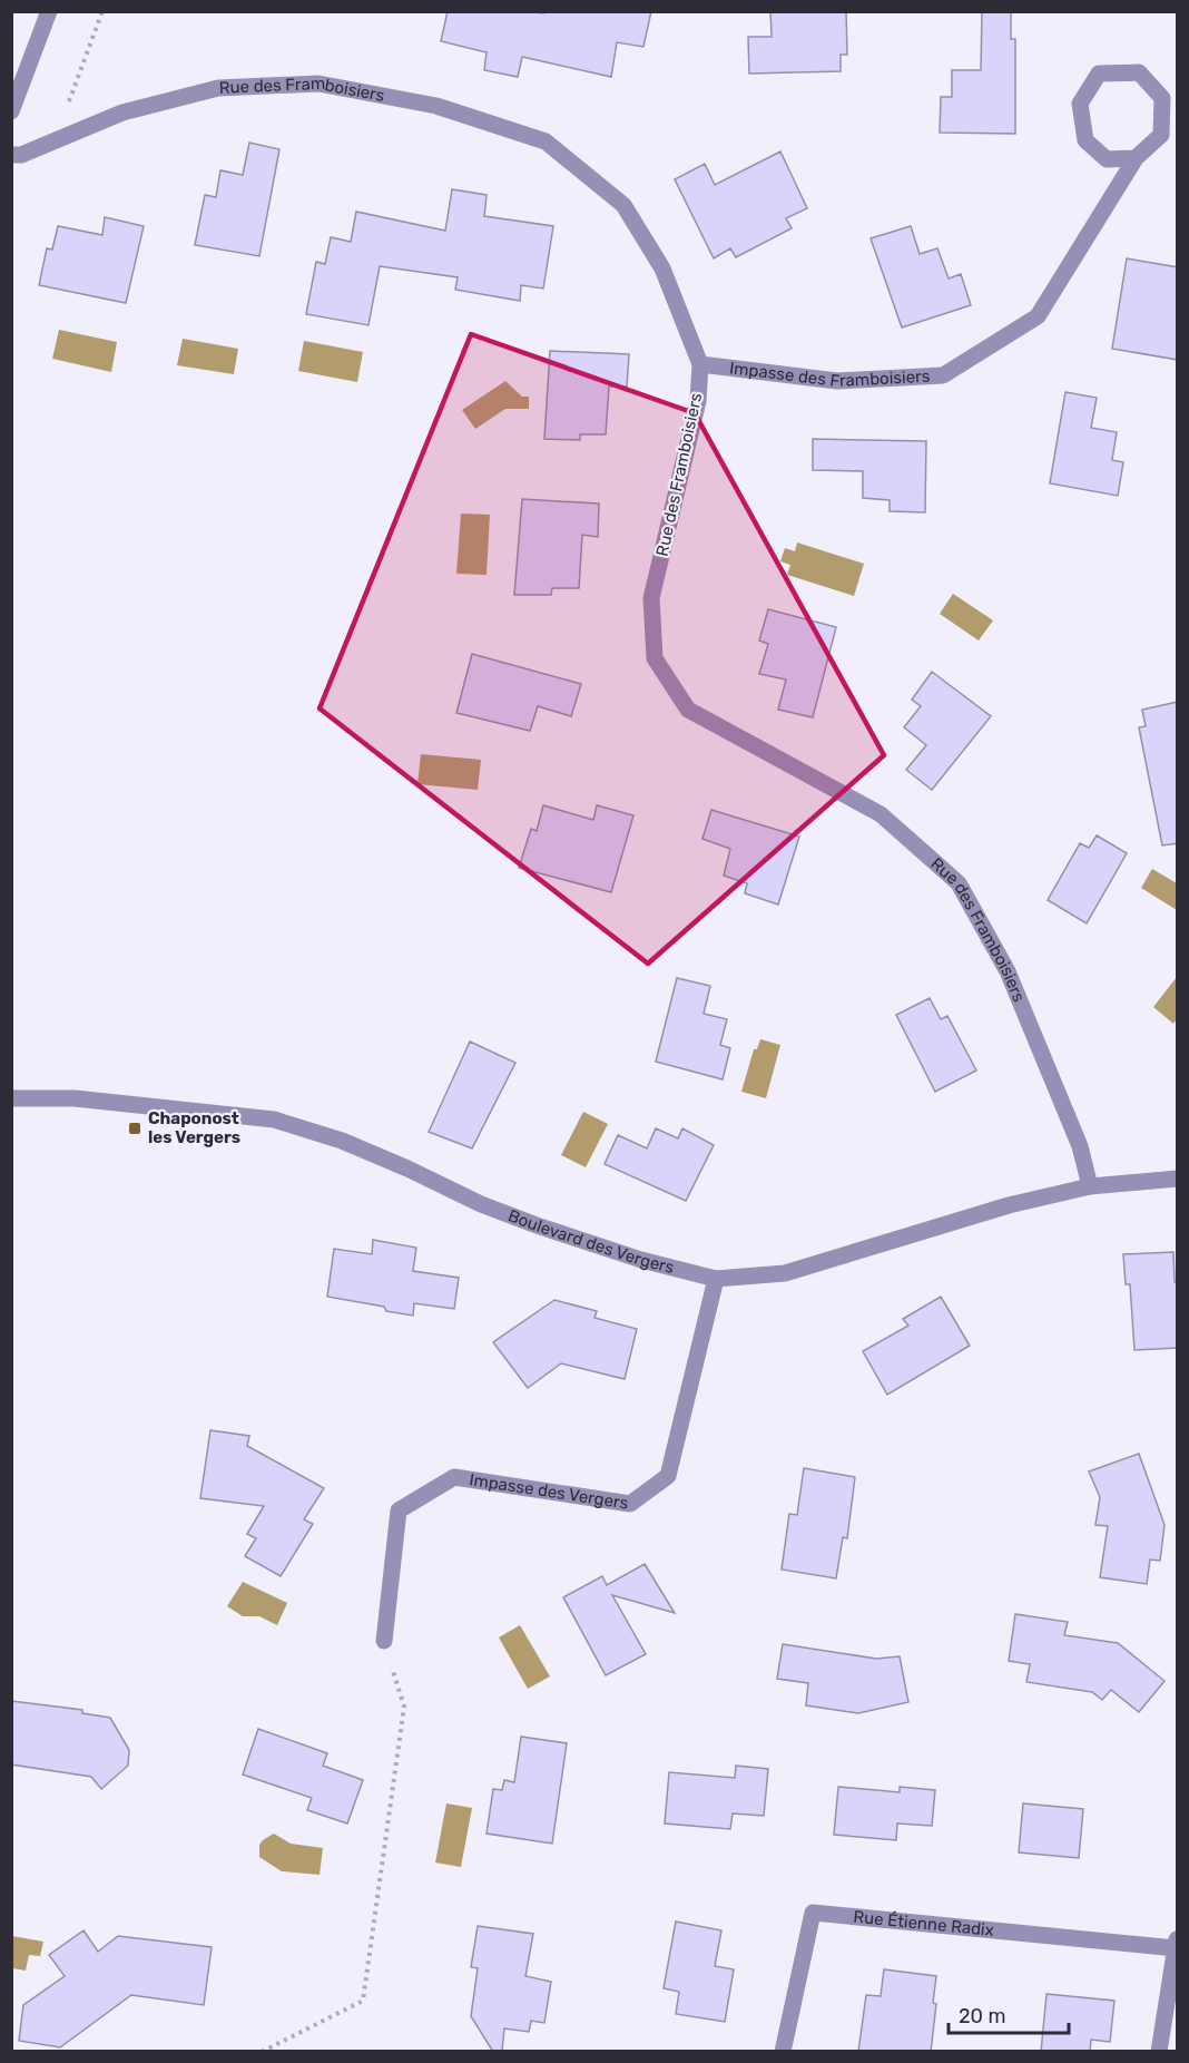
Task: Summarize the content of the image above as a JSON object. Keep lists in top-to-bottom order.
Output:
{
  "streets": {
    "street": [
      "Rue des Framboisiers",
      "Impasse des Framboisiers",
      "Boulevard des Vergers",
      "Impasse des Vergers",
      "Rue Étienne Radix"
    ]
  },
  "crossings": [
    ["Rue des Framboisiers", "Impasse des Framboisiers"],
    ["Rue des Framboisiers", "Boulevard des Vergers"],
    ["Boulevard des Vergers", "Impasse des Vergers"]
  ],
  "places": {
    "transit": ["Chaponost les Vergers"]
  },
  "scale_bar": "20 m"
}
